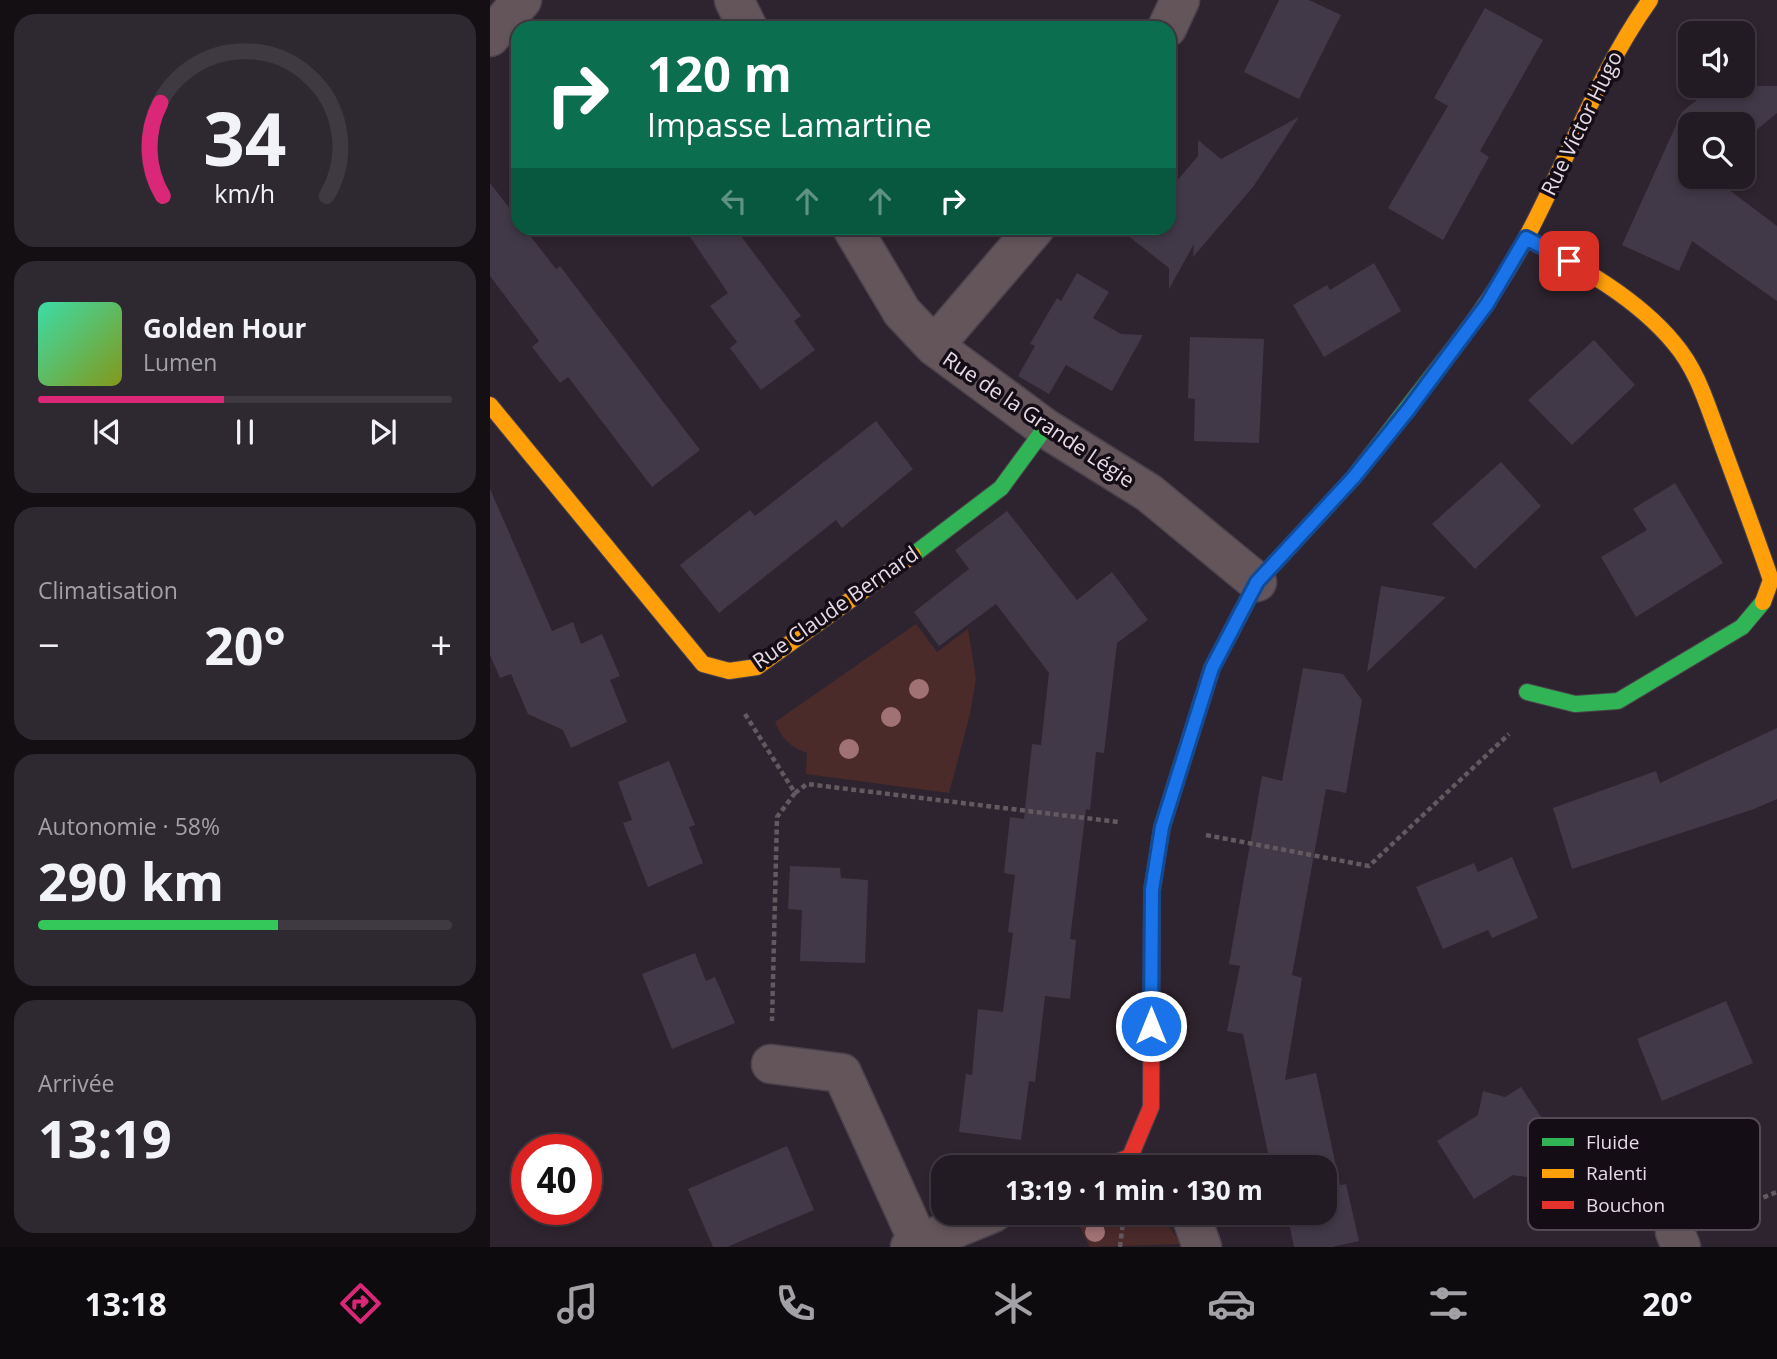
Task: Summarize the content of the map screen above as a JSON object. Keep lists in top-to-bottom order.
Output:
{
  "streets": {
    "street": ["Rue Victor Hugo", "Rue de la Grande Légie", "Rue Claude Bernard"]
  },
  "crossings": [
    ["Rue Victor Hugo", "Rue de la Grande Légie"],
    ["Rue de la Grande Légie", "Rue Claude Bernard"]
  ],
  "legend": ["Fluide", "Ralenti", "Bouchon"],
  "page": {
    "turn": ["120 m", "Impasse Lamartine"],
    "song": ["Golden Hour", "Lumen"],
    "tile": [
      "Climatisation",
      ["Autonomie · 58%", "290 km"],
      ["Arrivée", "13:19"]
    ],
    "heat": ["−", "20°", "+"],
    "limit": "40",
    "trip": "13:19 · 1 min · 130 m",
    "tabs": ["13:18", "20°"],
    "gauge": ["34", "km/h"]
  }
}
